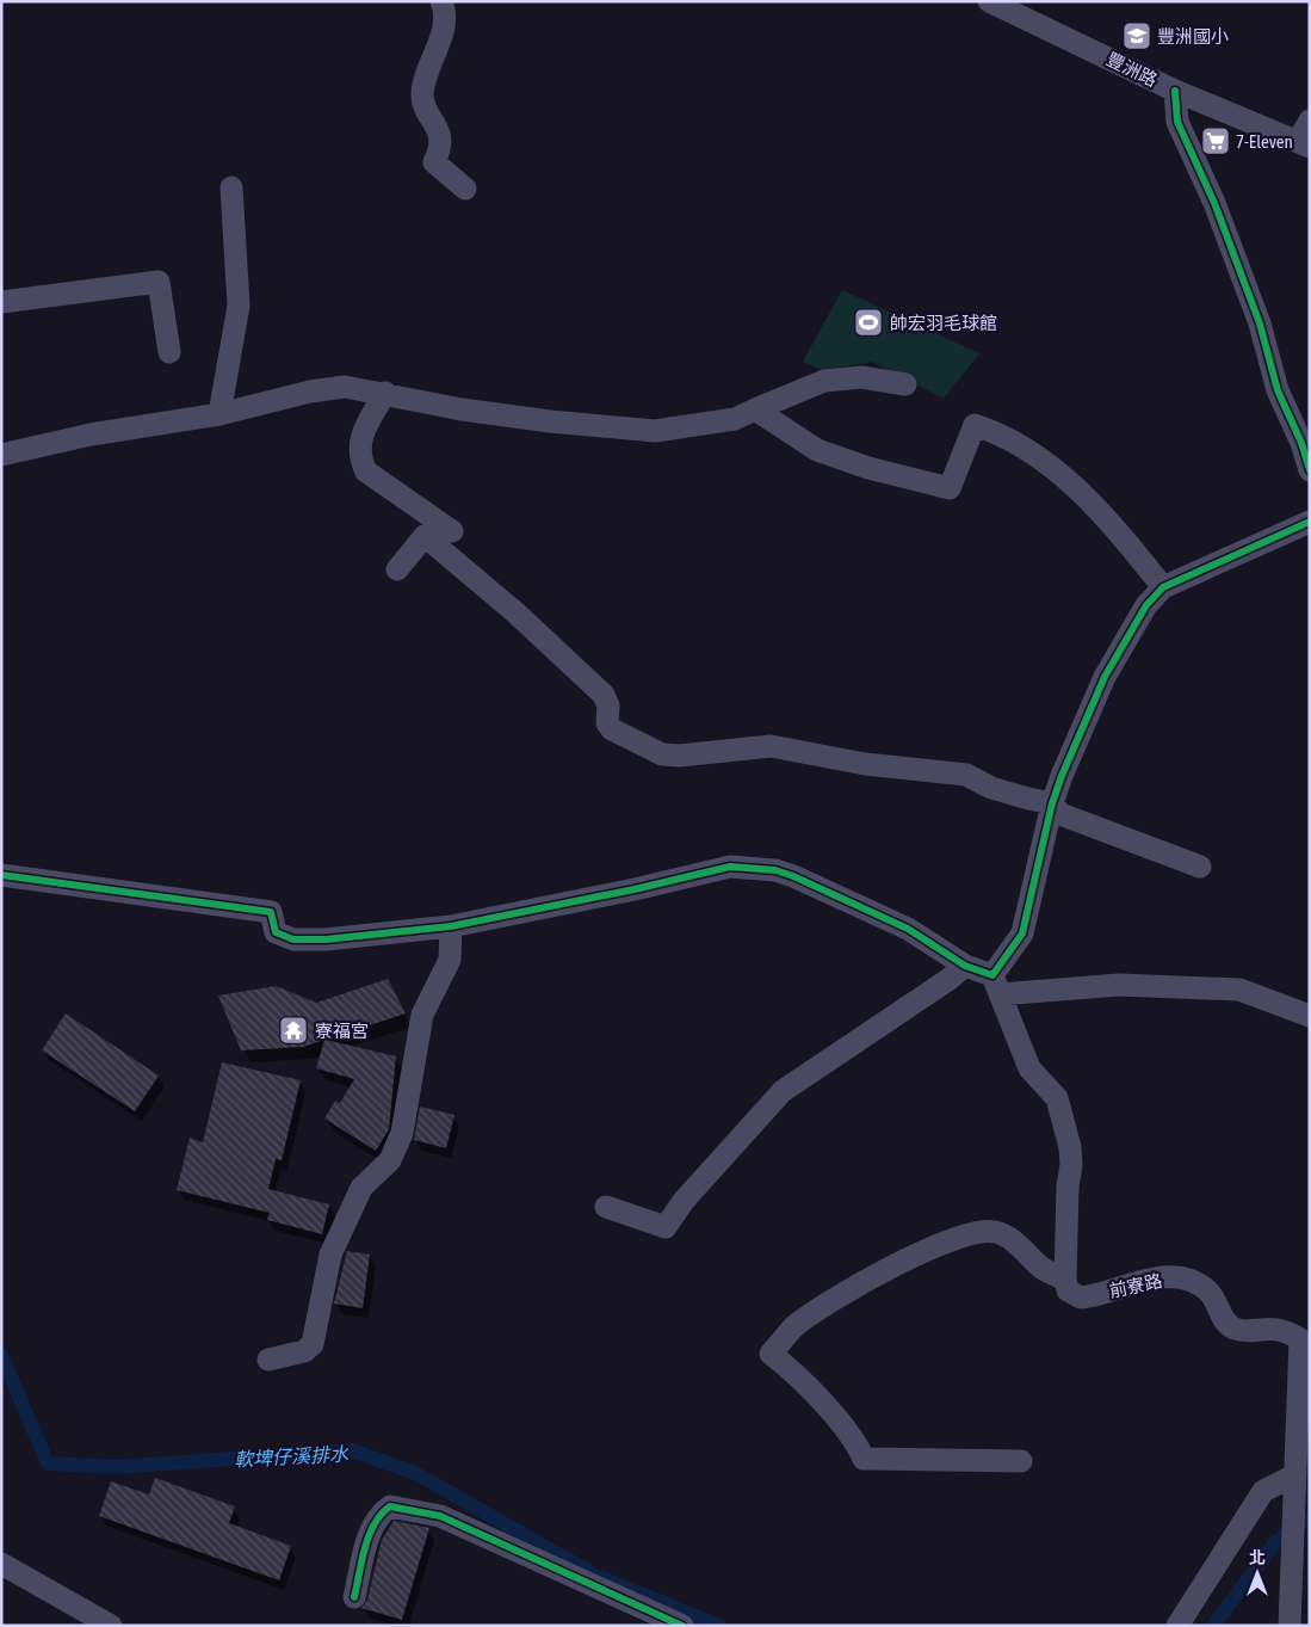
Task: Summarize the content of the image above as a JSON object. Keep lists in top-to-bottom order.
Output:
{
  "streets": {
    "street": ["豐洲路", "前寮路"]
  },
  "water": ["軟埤仔溪排水"],
  "places": {
    "school or university": ["豐洲國小"],
    "supermarket": ["7-Eleven"],
    "sports": ["帥宏羽毛球館"],
    "temple": ["寮福宮"]
  },
  "north": "top"
}
